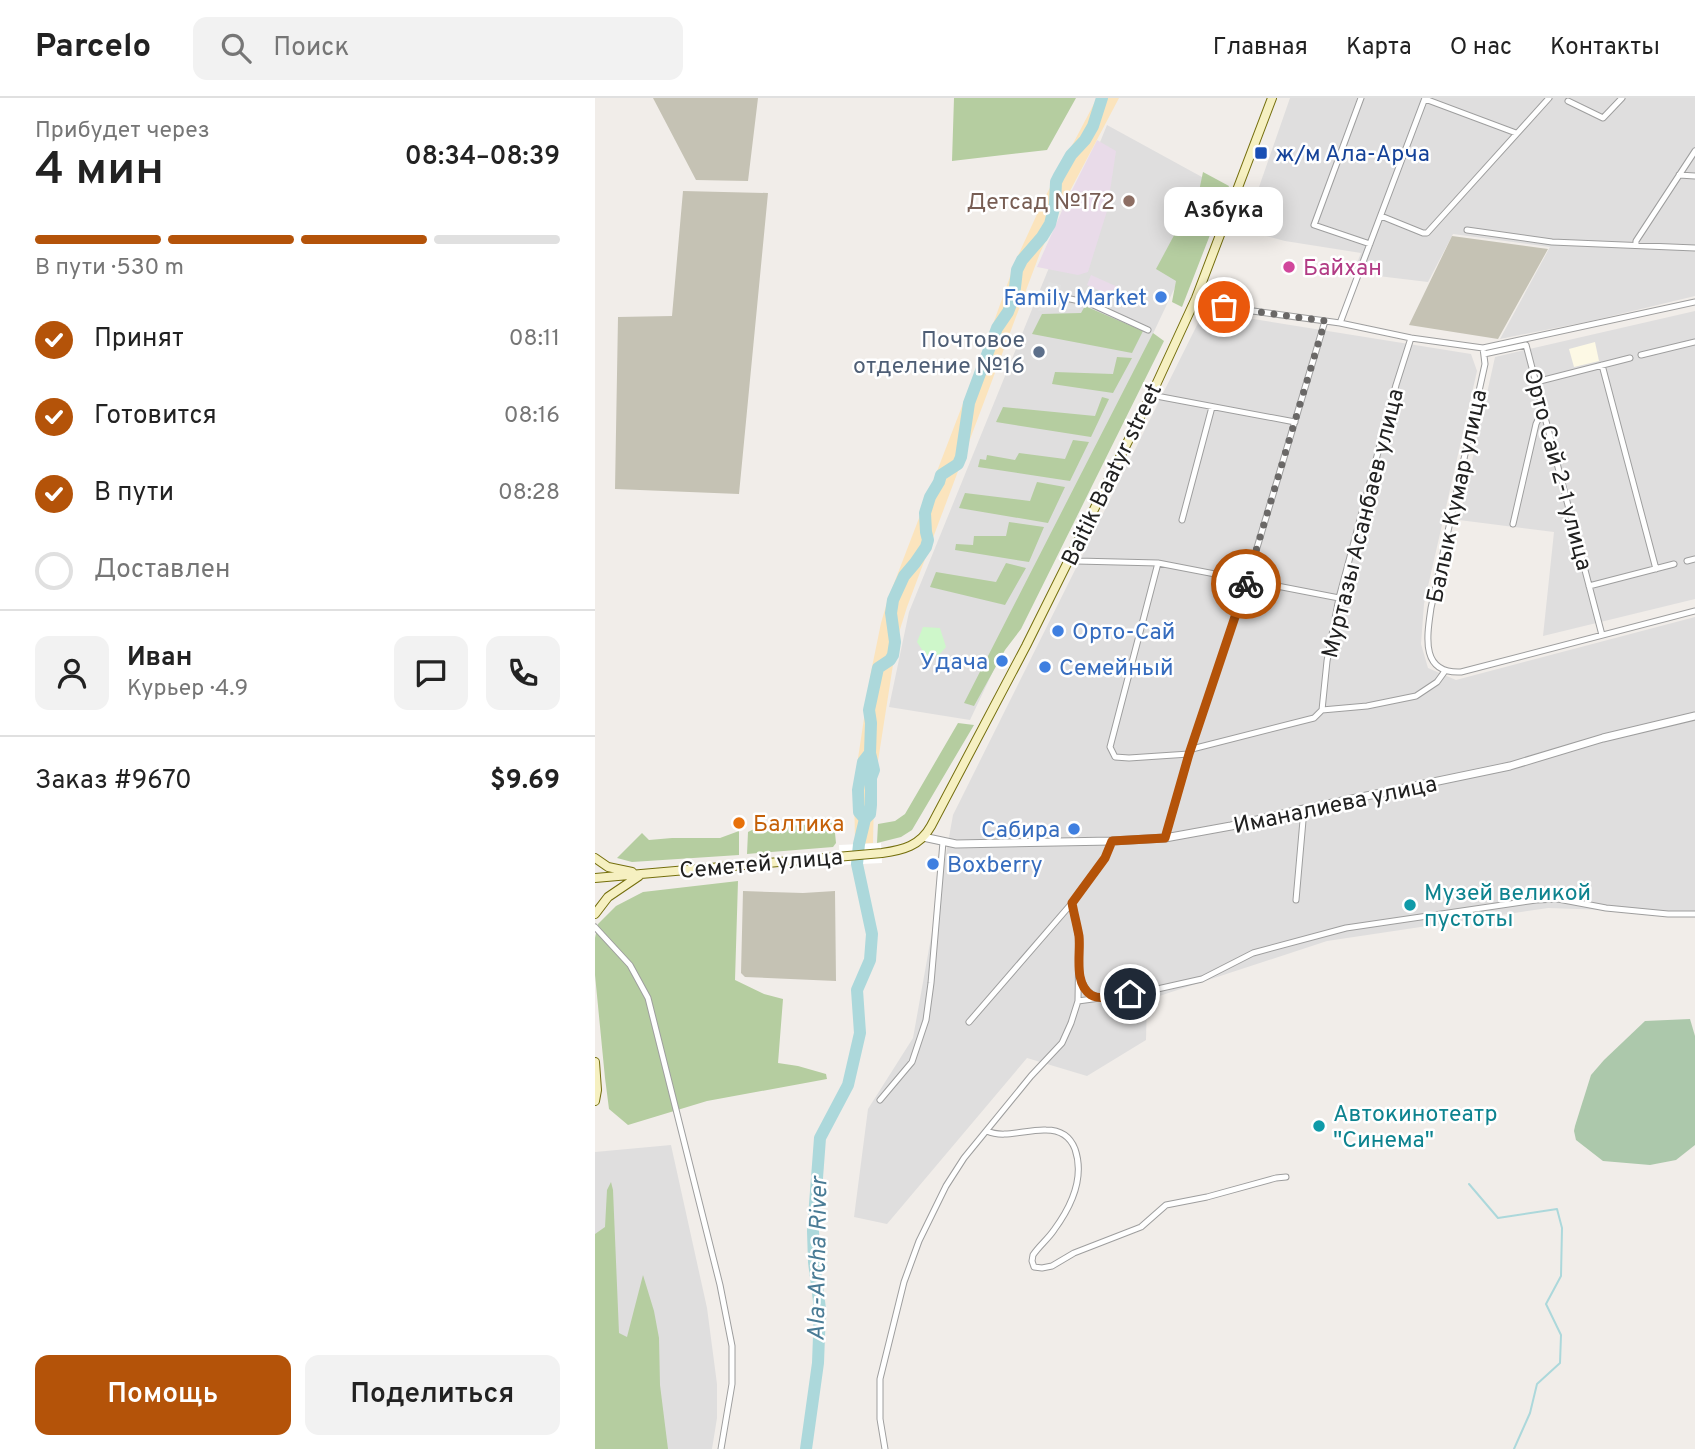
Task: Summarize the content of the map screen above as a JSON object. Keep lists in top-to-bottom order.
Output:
{
  "streets": {
    "main road": ["Baitik Baatyr street", "Семетей улица"],
    "street": [
      "Орто Сай 2-1 улица",
      "Балык Кумар улица",
      "Муртазы Асанбаев улица",
      "Иманалиева улица"
    ]
  },
  "crossings": [
    ["Орто Сай 2-1 улица", "Балык Кумар улица"],
    ["Baitik Baatyr street", "Иманалиева улица"],
    ["Baitik Baatyr street", "Семетей улица"],
    ["Иманалиева улица", "Семетей улица"]
  ],
  "water": ["Ala-Archa River"],
  "places": {
    "transit": ["ж/м Ала-Арча"],
    "other": [
      "Детсад №172",
      "Байхан",
      "Family Market",
      "Азбука",
      "Почтовое отделение №16",
      "Орто-Сай",
      "Удача",
      "Семейный",
      "Балтика",
      "Сабира",
      "Boxberry",
      "Музей великой пустоты",
      "Автокинотеатр \"Синема\""
    ]
  },
  "page": {
    "header": "Parcelo",
    "search": "Поиск",
    "nav": [
      "Главная",
      "Карта",
      "О нас",
      "Контакты"
    ],
    "heading": ["4 мин", "Прибудет через", "08:34–08:39"],
    "panel": [
      "Иван",
      "Курьер · 4.9",
      "Заказ #9670",
      "$9.69"
    ],
    "bubble": "Азбука",
    "bar": "В пути · 530 m",
    "list": [
      ["Принят", "08:11"],
      ["Готовится", "08:16"],
      ["В пути", "08:28"],
      "Доставлен"
    ],
    "buttons": ["Помощь", "Поделиться"]
  }
}
